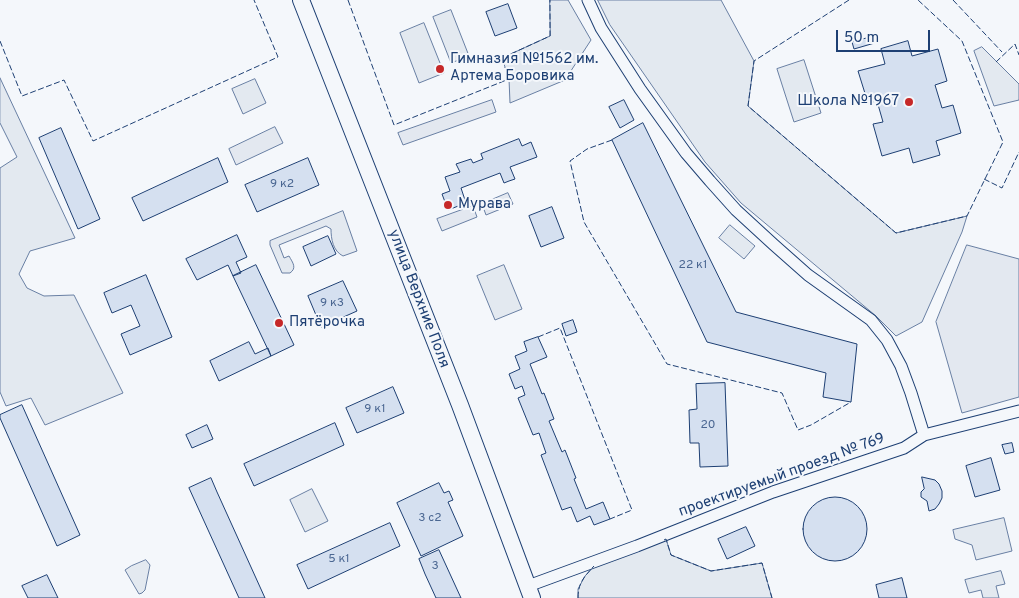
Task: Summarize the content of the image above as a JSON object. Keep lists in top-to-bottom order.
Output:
{
  "streets": {
    "main road": ["улица Верхние Поля"],
    "street": ["проектируемый проезд № 769"]
  },
  "crossings": [
    ["улица Верхние Поля", "проектируемый проезд № 769"]
  ],
  "places": [
    "Гимназия №1562 им. Артема Боровика",
    "Школа №1967",
    "Мурава",
    "Пятёрочка"
  ],
  "house_numbers": [
    "9 к2",
    "22 к1",
    "9 к3",
    "9 к1",
    "20",
    "3 с2",
    "5 к1",
    "3"
  ],
  "scale_bar": "50 m"
}
